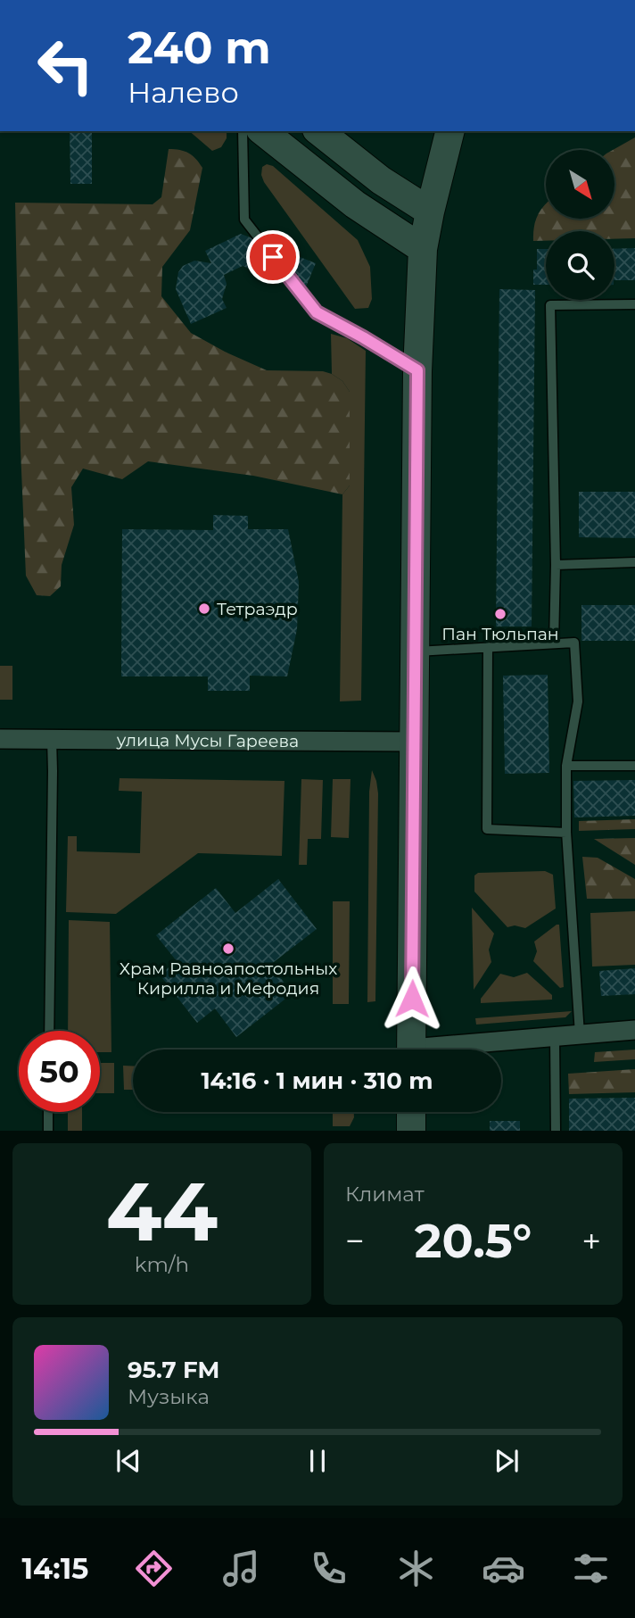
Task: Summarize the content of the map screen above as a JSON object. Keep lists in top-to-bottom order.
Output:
{
  "streets": {
    "street": ["улица Мусы Гареева"]
  },
  "places": ["Тетраэдр", "Пан Тюльпан", "Храм Равноапостольных Кирилла и Мефодия"],
  "north": "bottom right",
  "page": {
    "turn": ["240 m", "Налево"],
    "limit": "50",
    "trip": "14:16 · 1 мин · 310 m",
    "tile": [
      ["44", "km/h"],
      "Климат"
    ],
    "heat": ["−", "20.5°", "+"],
    "song": ["95.7 FM", "Музыка"],
    "tabs": "14:15"
  }
}
